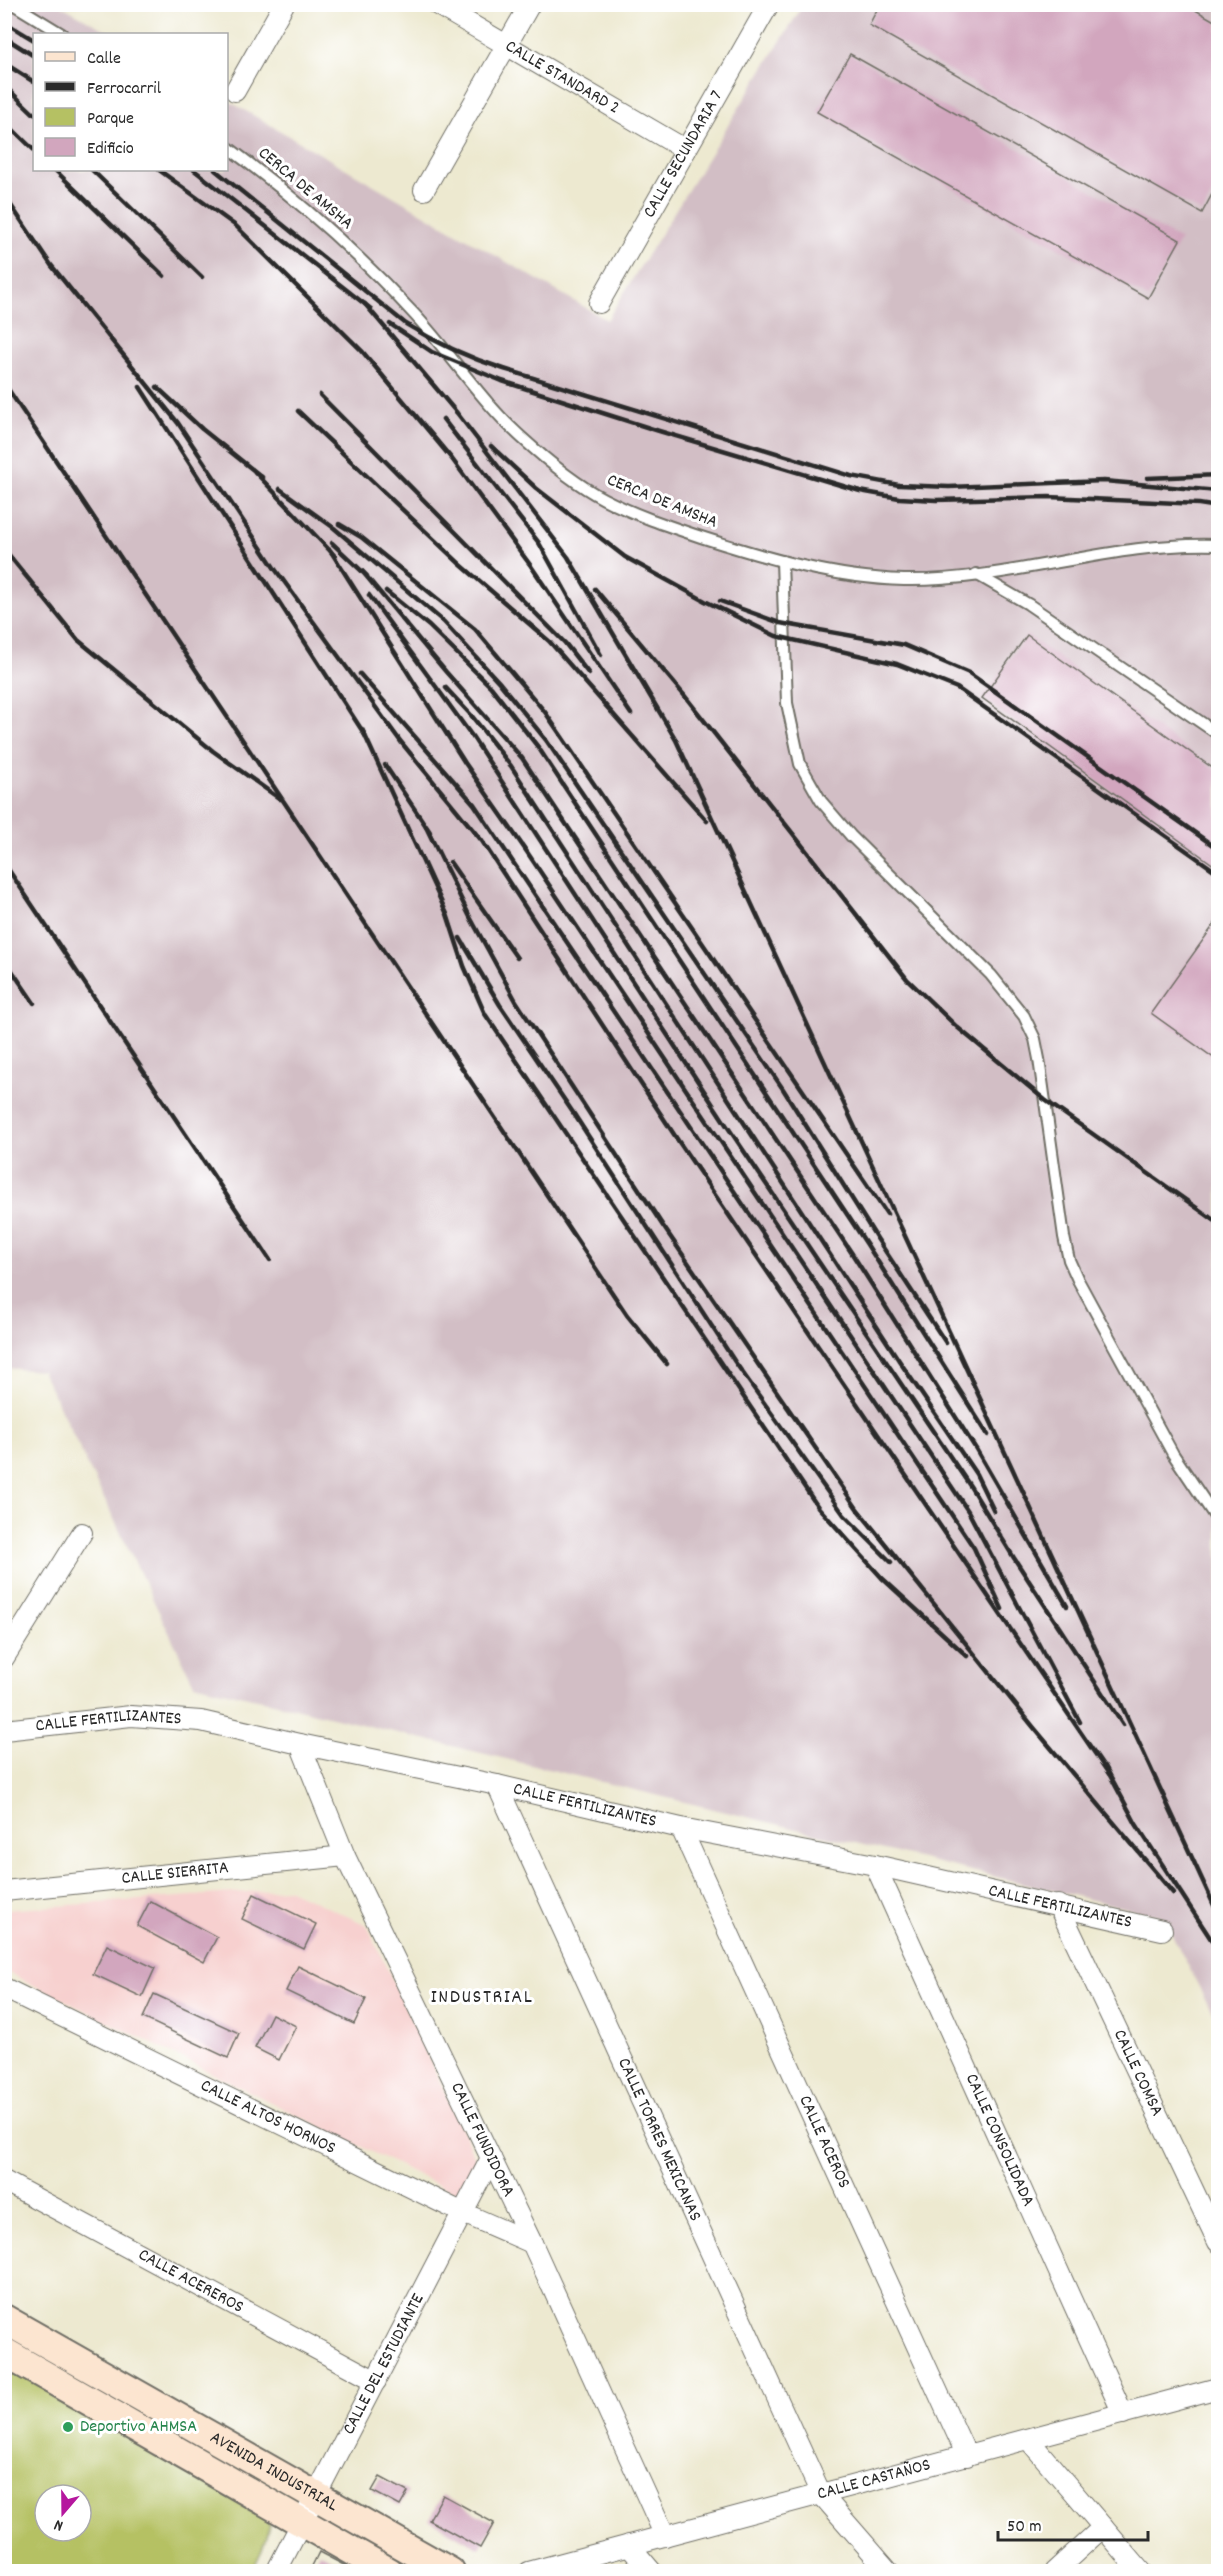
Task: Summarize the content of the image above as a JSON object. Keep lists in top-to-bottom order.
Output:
{
  "streets": {
    "street": [
      "CALLE STANDARD 2",
      "CALLE SECUNDARIA 7",
      "CALLE FERTILIZANTES",
      "CALLE SIERRITA",
      "CALLE COMSA",
      "CALLE ALTOS HORNOS",
      "CALLE FUNDIDORA",
      "CALLE TORRES MEXICANAS",
      "CALLE CONSOLIDADA",
      "CALLE ACEROS",
      "CALLE ACEREROS",
      "CALLE DEL ESTUDIANTE",
      "AVENIDA INDUSTRIAL",
      "CALLE CASTAÑOS"
    ],
    "lane": ["CERCA DE AMSHA"]
  },
  "crossings": [
    ["CALLE STANDARD 2", "CALLE SECUNDARIA 7"],
    ["CALLE FERTILIZANTES", "CALLE COMSA"],
    ["CALLE FERTILIZANTES", "CALLE FUNDIDORA"],
    ["CALLE FERTILIZANTES", "CALLE TORRES MEXICANAS"],
    ["CALLE FERTILIZANTES", "CALLE CONSOLIDADA"],
    ["CALLE FERTILIZANTES", "CALLE ACEROS"],
    ["CALLE SIERRITA", "CALLE FUNDIDORA"],
    ["CALLE ALTOS HORNOS", "CALLE FUNDIDORA"],
    ["CALLE ALTOS HORNOS", "CALLE DEL ESTUDIANTE"],
    ["CALLE FUNDIDORA", "CALLE DEL ESTUDIANTE"],
    ["CALLE FUNDIDORA", "CALLE CASTAÑOS"],
    ["CALLE TORRES MEXICANAS", "CALLE CASTAÑOS"],
    ["CALLE CONSOLIDADA", "CALLE CASTAÑOS"],
    ["CALLE ACEROS", "CALLE CASTAÑOS"],
    ["CALLE ACEREROS", "CALLE DEL ESTUDIANTE"],
    ["CALLE DEL ESTUDIANTE", "AVENIDA INDUSTRIAL"]
  ],
  "districts": ["INDUSTRIAL"],
  "places": ["Deportivo AHMSA"],
  "legend": [
    "Calle",
    "Ferrocarril",
    "Parque",
    "Edificio"
  ],
  "scale_bar": "50 m",
  "north": "bottom"
}
